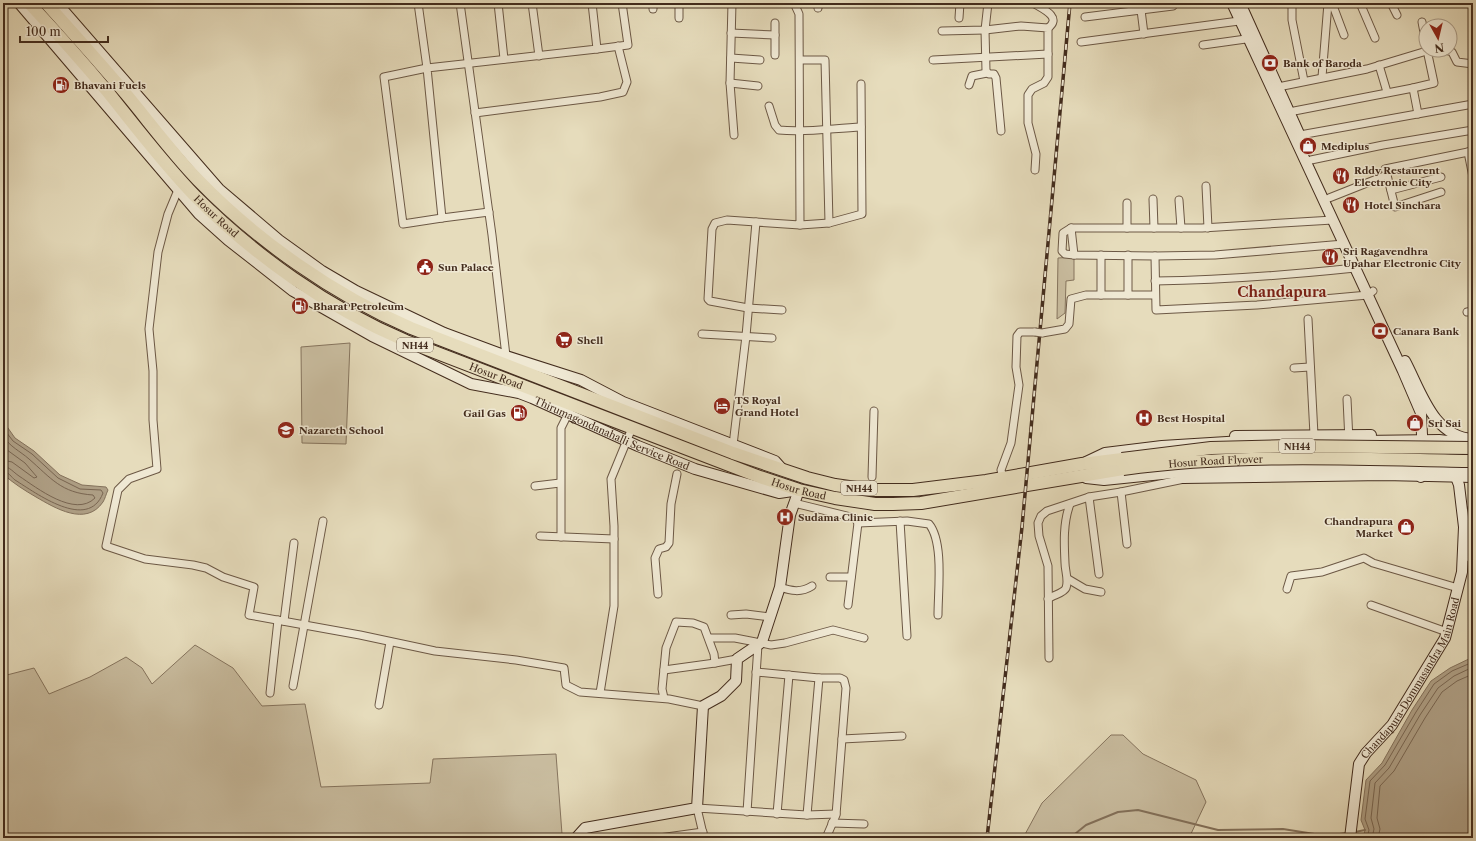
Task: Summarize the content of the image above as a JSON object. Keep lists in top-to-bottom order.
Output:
{
  "streets": {
    "highway": ["Hosur Road", "NH44", "Hosur Road Flyover"],
    "street": ["Thirumagondanahalli Service Road", "Chandapura-Dommasandra Main Road"]
  },
  "crossings": [
    ["Hosur Road", "Thirumagondanahalli Service Road"],
    ["Hosur Road", "Hosur Road Flyover"]
  ],
  "districts": ["Chandapura"],
  "places": {
    "bank": ["Bank of Baroda", "Canara Bank"],
    "fuel station": ["Bhavani Fuels", "Bharat Petroleum", "Gail Gas"],
    "shop": ["Mediplus", "Sri Sai", "Chandrapura Market"],
    "restaurant": ["Rddy Restaurent Electronic City", "Hotel Sinchara", "Sri Ragavendhra Upahar Electronic City"],
    "public building": ["Sun Palace"],
    "supermarket": ["Shell"],
    "hotel": ["TS Royal Grand Hotel"],
    "hospital": ["Best Hospital", "Sudama Clinic"],
    "school or university": ["Nazareth School"]
  },
  "scale_bar": "100 m",
  "north": "bottom"
}
